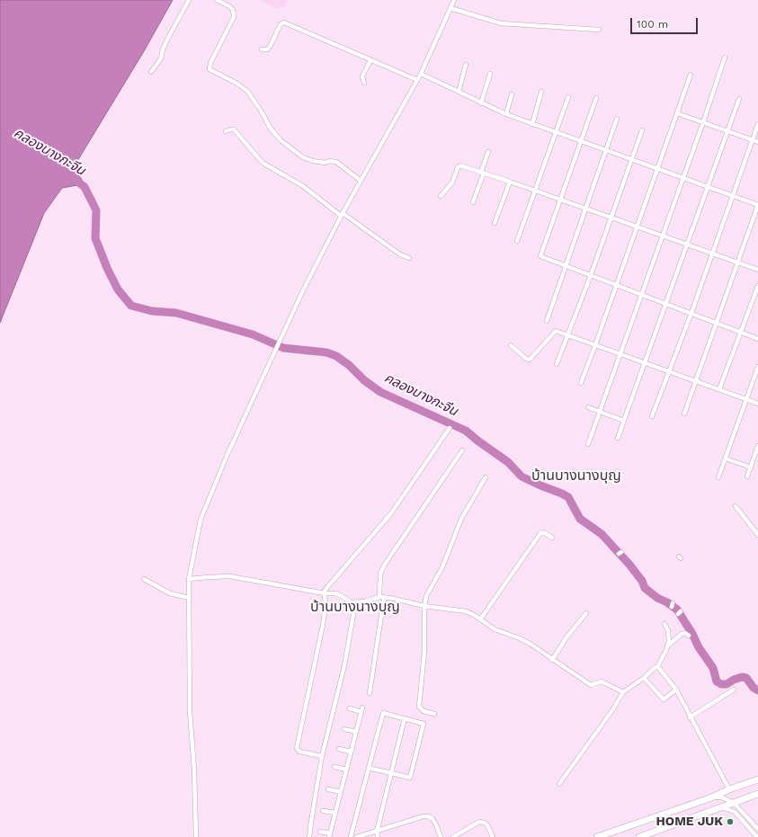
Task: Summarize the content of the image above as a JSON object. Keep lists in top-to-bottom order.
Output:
{
  "districts": ["บ้านบางนางบุญ", "บ้านบางนางบุญ"],
  "water": ["คลองบางกะจีน"],
  "places": ["HOME JUK"],
  "scale_bar": "100 m"
}
